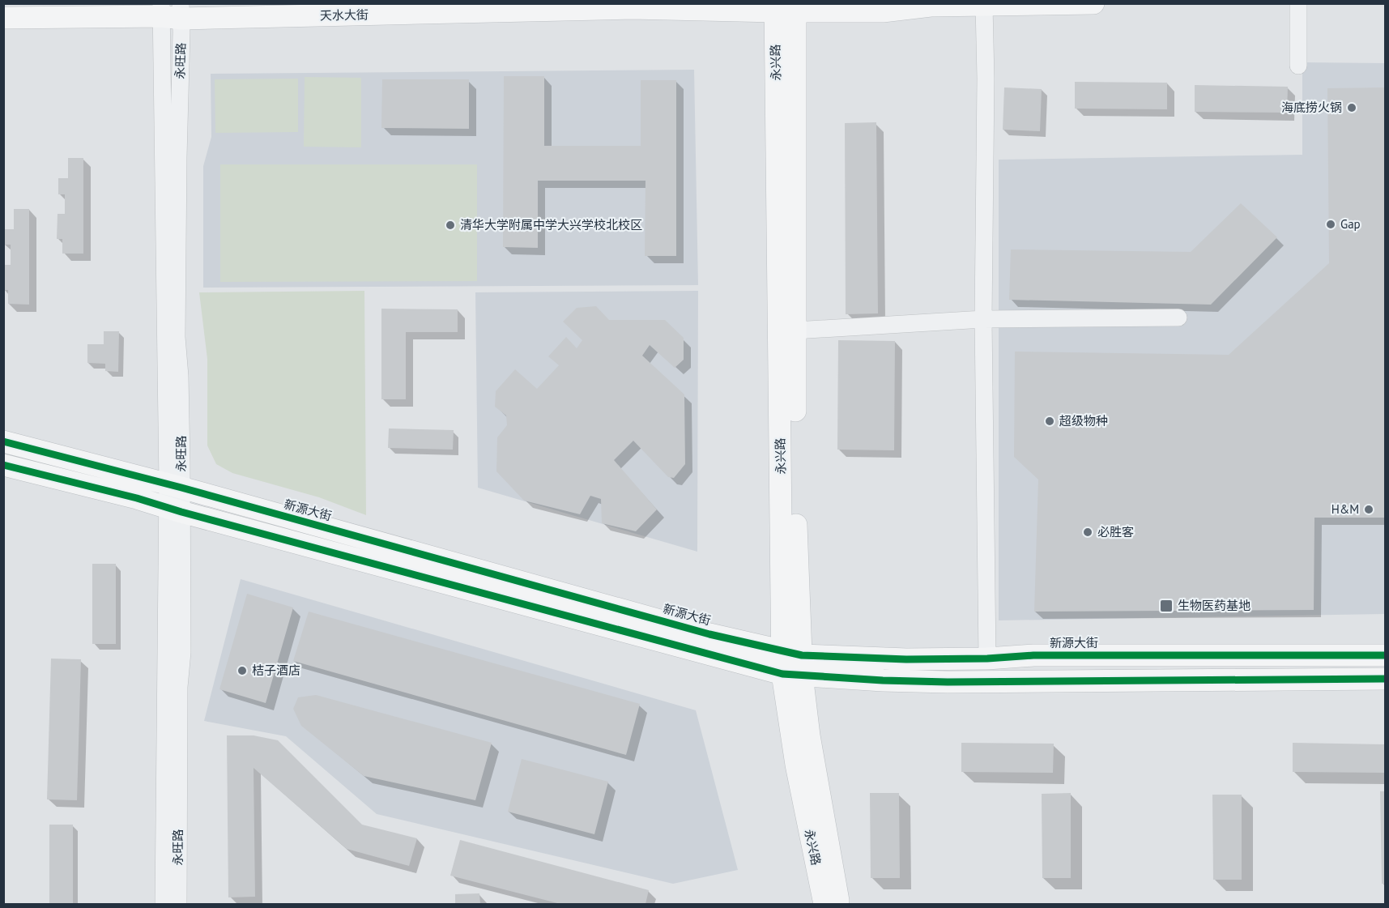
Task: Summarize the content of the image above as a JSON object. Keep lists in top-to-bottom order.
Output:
{
  "streets": {
    "main road": ["天水大街", "永兴路", "新源大街"],
    "street": ["永旺路"]
  },
  "crossings": [
    ["天水大街", "永旺路"],
    ["天水大街", "永兴路"],
    ["永旺路", "新源大街"],
    ["永兴路", "新源大街"]
  ],
  "places": {
    "other": [
      "海底捞火锅",
      "Gap",
      "清华大学附属中学大兴学校北校区",
      "超级物种",
      "H&M",
      "必胜客",
      "桔子酒店"
    ],
    "transit": ["生物医药基地"]
  }
}
